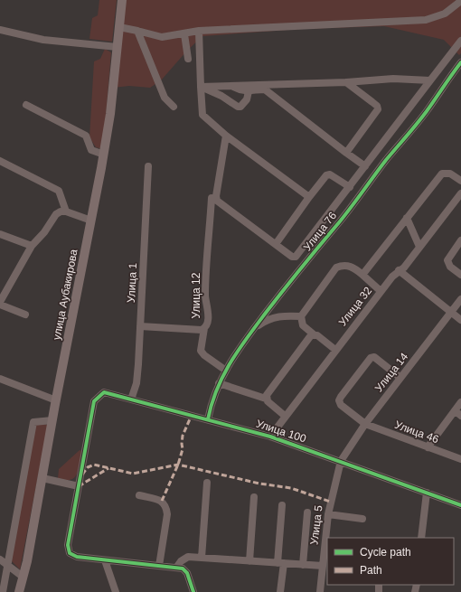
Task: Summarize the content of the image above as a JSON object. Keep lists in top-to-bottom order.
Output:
{
  "streets": {
    "main road": ["улица Аубакирова"],
    "street": [
      "Улица 76",
      "Улица 1",
      "Улица 12",
      "Улица 32",
      "Улица 14",
      "Улица 100",
      "Улица 46",
      "Улица 5"
    ]
  },
  "crossings": [
    ["Улица 76", "Улица 100"],
    ["Улица 1", "Улица 12"],
    ["Улица 1", "Улица 100"],
    ["Улица 32", "Улица 100"],
    ["Улица 14", "Улица 100"],
    ["Улица 14", "Улица 46"],
    ["Улица 14", "Улица 5"],
    ["Улица 100", "Улица 5"]
  ],
  "legend": ["Cycle path", "Path"]
}
